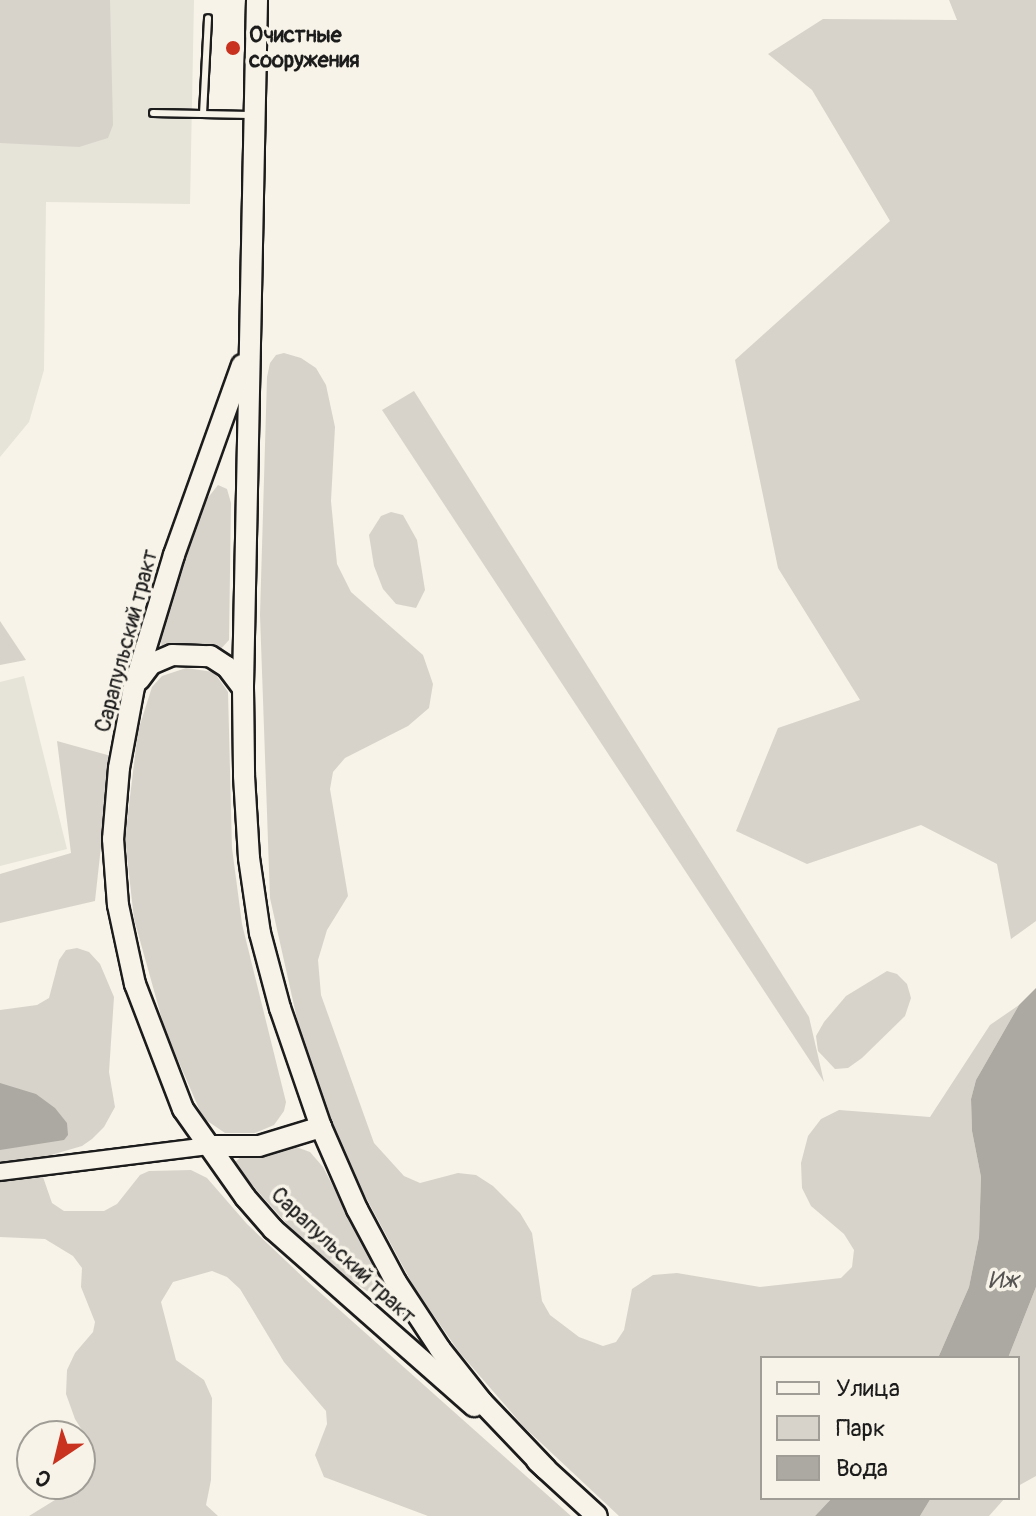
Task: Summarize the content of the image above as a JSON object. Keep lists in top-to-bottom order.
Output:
{
  "streets": {
    "main road": ["Сарапульский тракт"]
  },
  "water": ["Иж"],
  "places": ["Очистные сооружения"],
  "legend": ["Улица", "Парк", "Вода"],
  "north": "bottom left"
}
